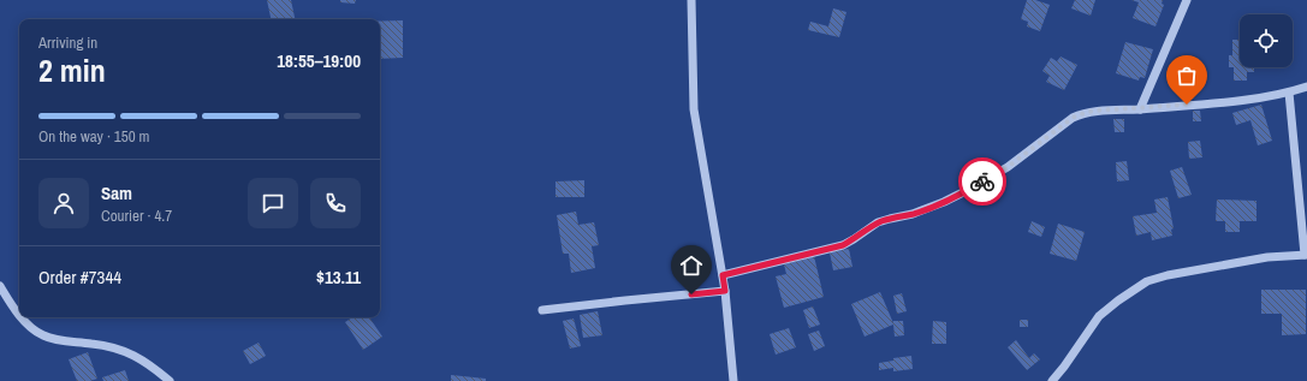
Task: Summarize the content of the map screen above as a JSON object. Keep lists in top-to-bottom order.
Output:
{
  "page": {
    "heading": ["2 min", "Arriving in", "18:55–19:00"],
    "panel": [
      "Sam",
      "Courier · 4.7",
      "Order #7344",
      "$13.11"
    ],
    "bar": "On the way · 150 m"
  }
}
